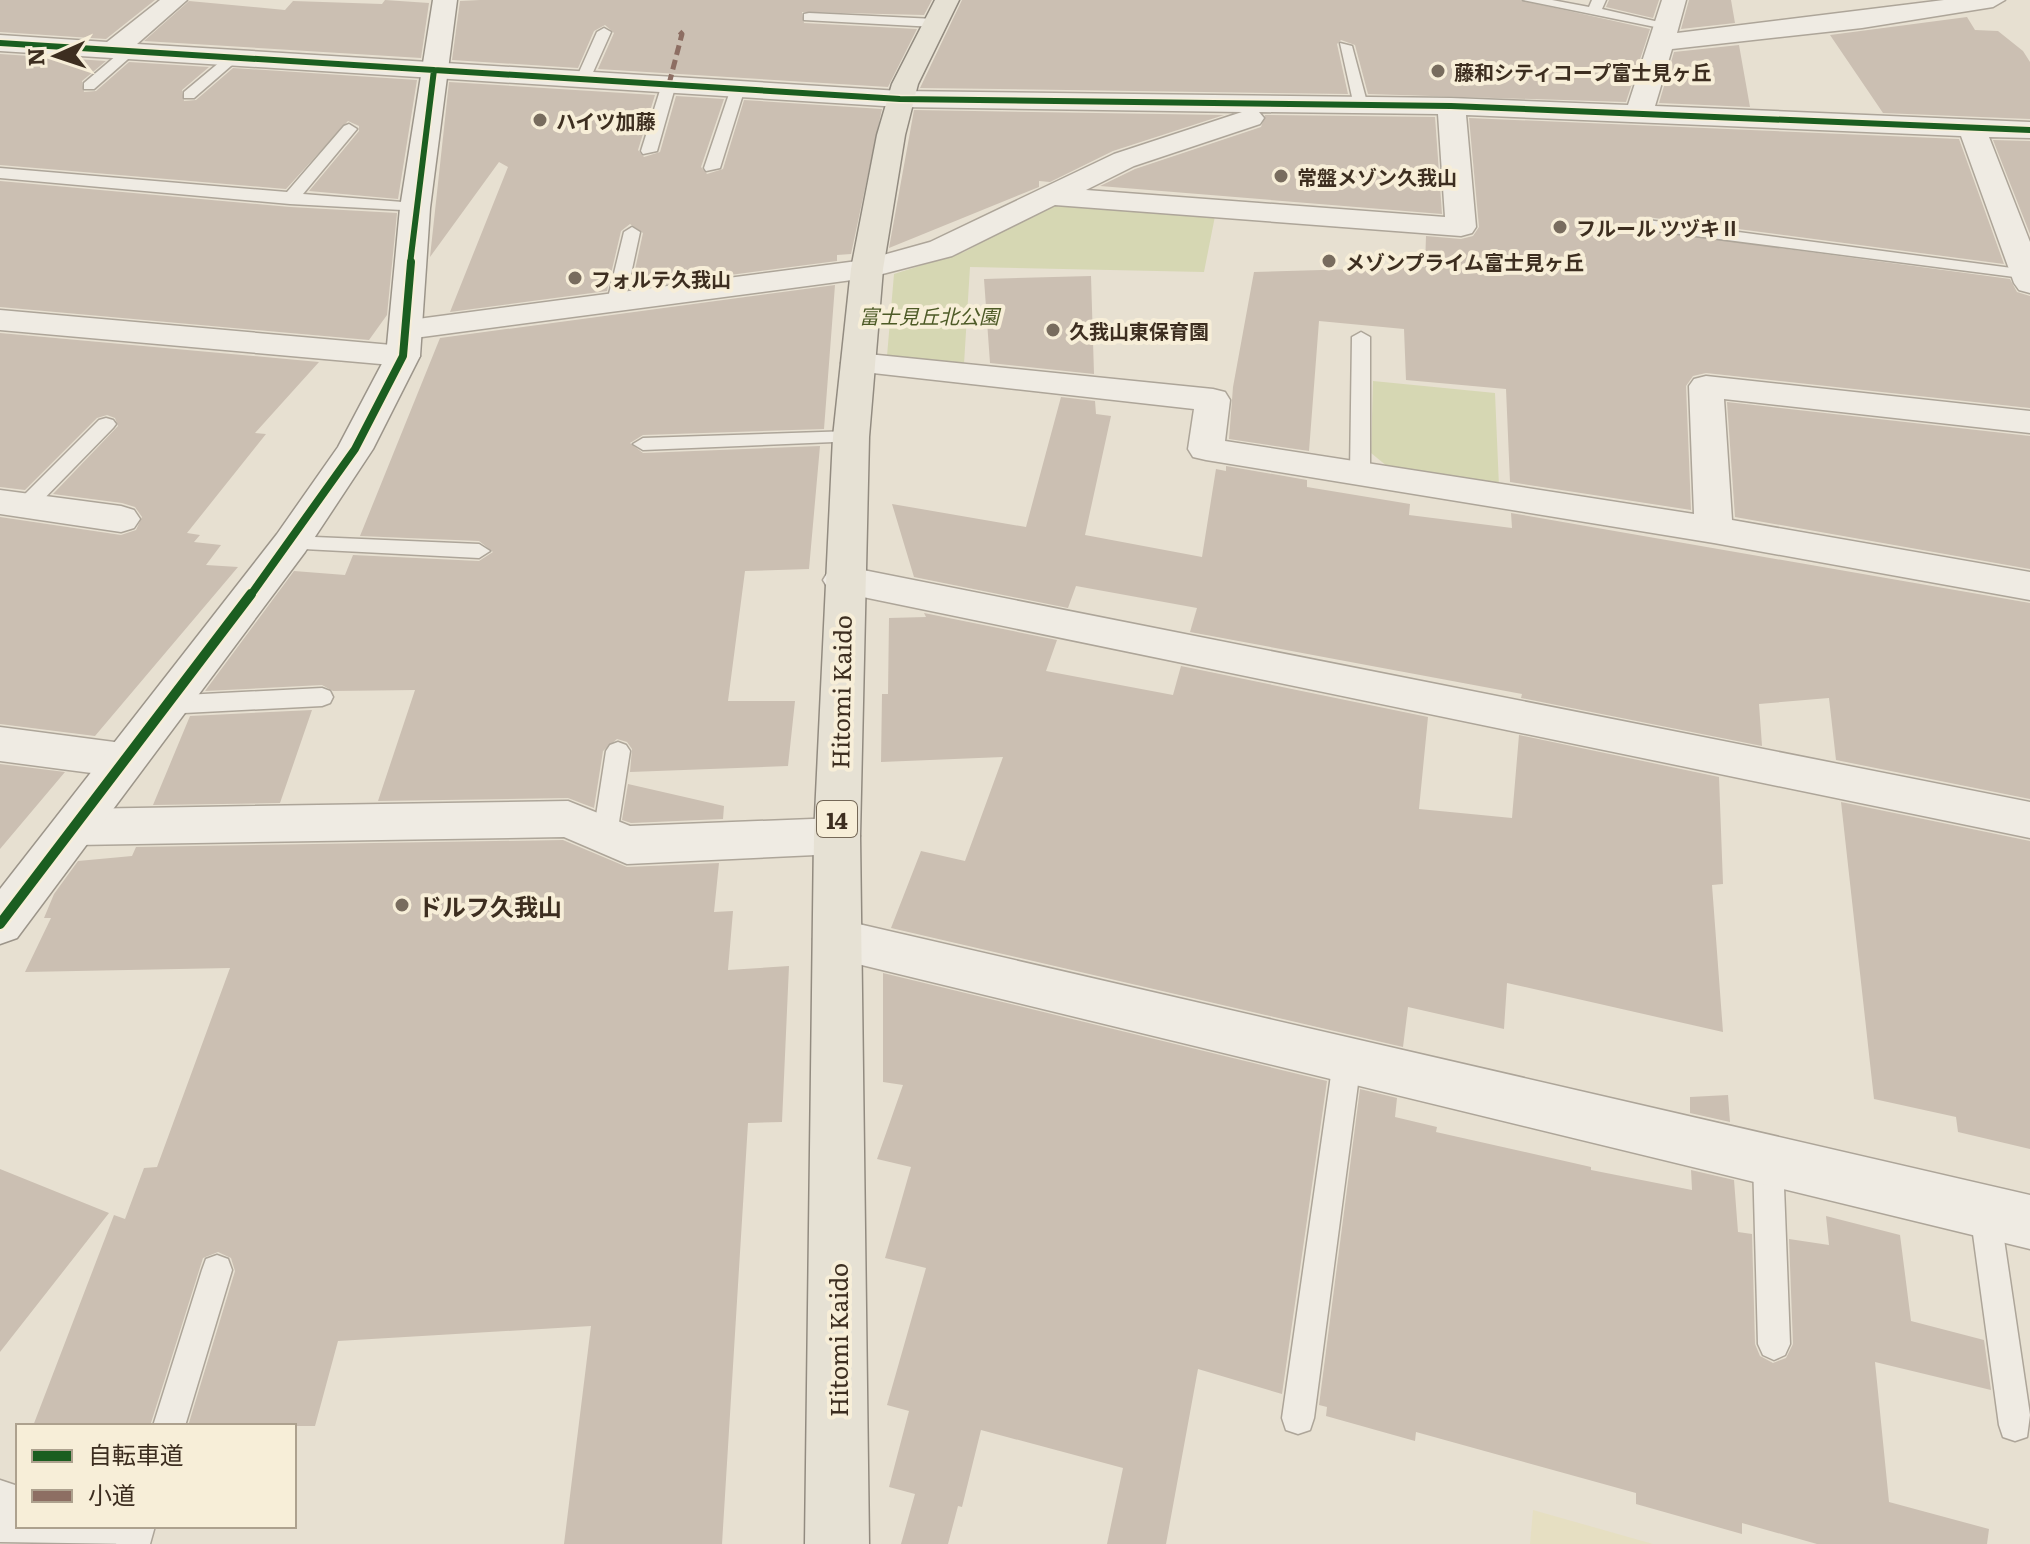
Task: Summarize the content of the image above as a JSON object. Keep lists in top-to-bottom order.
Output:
{
  "streets": {
    "main road": ["Hitomi Kaido", "14"]
  },
  "parks": ["富士見丘北公園"],
  "places": [
    "藤和シティコープ富士見ヶ丘",
    "ハイツ加藤",
    "常盤メゾン久我山",
    "フルール ツヅキⅡ",
    "メゾンプライム富士見ヶ丘",
    "フォルテ久我山",
    "久我山東保育園",
    "ドルフ久我山"
  ],
  "legend": ["自転車道", "小道"],
  "north": "left"
}
